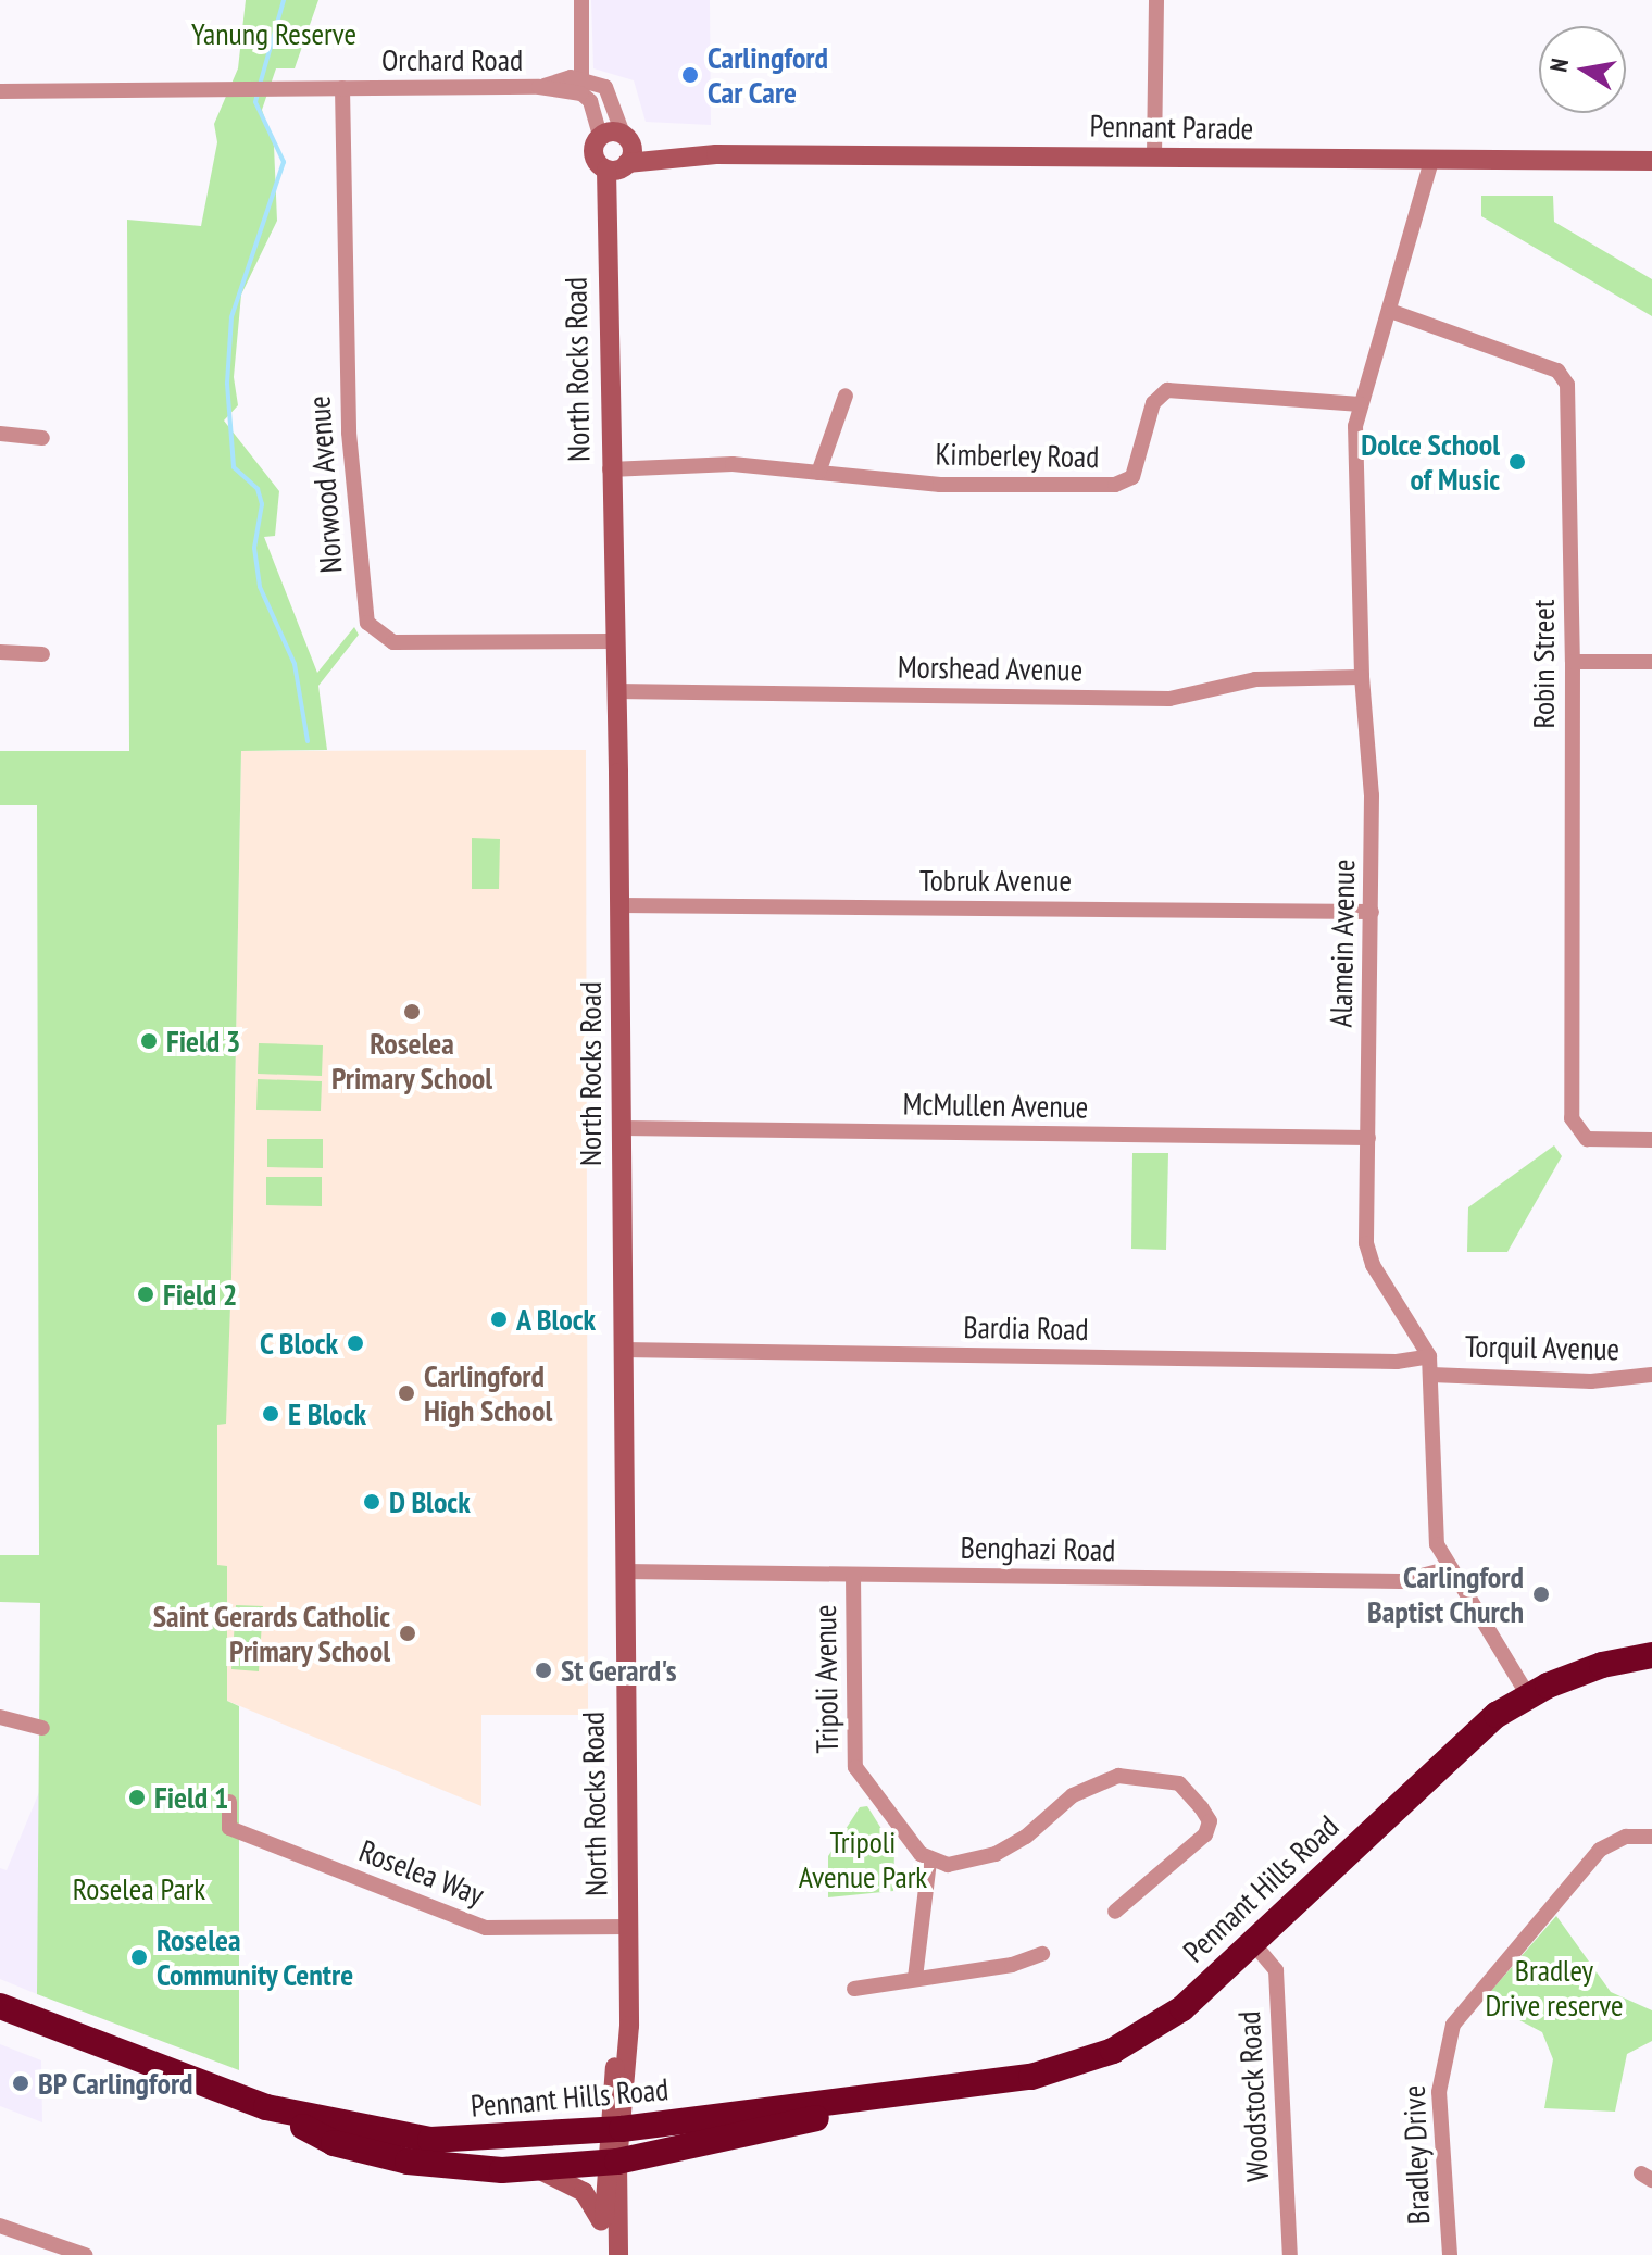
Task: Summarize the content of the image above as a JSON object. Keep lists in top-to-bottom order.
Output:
{
  "streets": {
    "highway": ["Pennant Hills Road"],
    "street": [
      "Orchard Road",
      "Pennant Parade",
      "North Rocks Road",
      "Kimberley Road",
      "Norwood Avenue",
      "Robin Street",
      "Morshead Avenue",
      "Tobruk Avenue",
      "Alamein Avenue",
      "McMullen Avenue",
      "Bardia Road",
      "Torquil Avenue",
      "Benghazi Road",
      "Tripoli Avenue",
      "Roselea Way",
      "Woodstock Road",
      "Bradley Drive"
    ]
  },
  "crossings": [
    ["Orchard Road", "Norwood Avenue"],
    ["Pennant Parade", "North Rocks Road"],
    ["Pennant Parade", "Alamein Avenue"],
    ["North Rocks Road", "Kimberley Road"],
    ["North Rocks Road", "Norwood Avenue"],
    ["North Rocks Road", "Morshead Avenue"],
    ["North Rocks Road", "Tobruk Avenue"],
    ["North Rocks Road", "McMullen Avenue"],
    ["North Rocks Road", "Bardia Road"],
    ["North Rocks Road", "Benghazi Road"],
    ["North Rocks Road", "Roselea Way"],
    ["North Rocks Road", "Pennant Hills Road"],
    ["Kimberley Road", "Alamein Avenue"],
    ["Robin Street", "Alamein Avenue"],
    ["Morshead Avenue", "Alamein Avenue"],
    ["Tobruk Avenue", "Alamein Avenue"],
    ["Alamein Avenue", "McMullen Avenue"],
    ["Alamein Avenue", "Bardia Road"],
    ["Alamein Avenue", "Torquil Avenue"],
    ["Alamein Avenue", "Benghazi Road"],
    ["Alamein Avenue", "Pennant Hills Road"],
    ["Benghazi Road", "Tripoli Avenue"],
    ["Pennant Hills Road", "Woodstock Road"]
  ],
  "parks": [
    "Yanung Reserve",
    "Tripoli Avenue Park",
    "Roselea Park",
    "Bradley Drive reserve"
  ],
  "places": [
    "Carlingford Car Care",
    "Dolce School of Music",
    "Roselea Primary School",
    "Field 3",
    "Field 2",
    "A Block",
    "C Block",
    "Carlingford High School",
    "E Block",
    "D Block",
    "Carlingford Baptist Church",
    "Saint Gerards Catholic Primary School",
    "St Gerard's",
    "Field 1",
    "Roselea Community Centre",
    "BP Carlingford"
  ],
  "north": "left"
}
